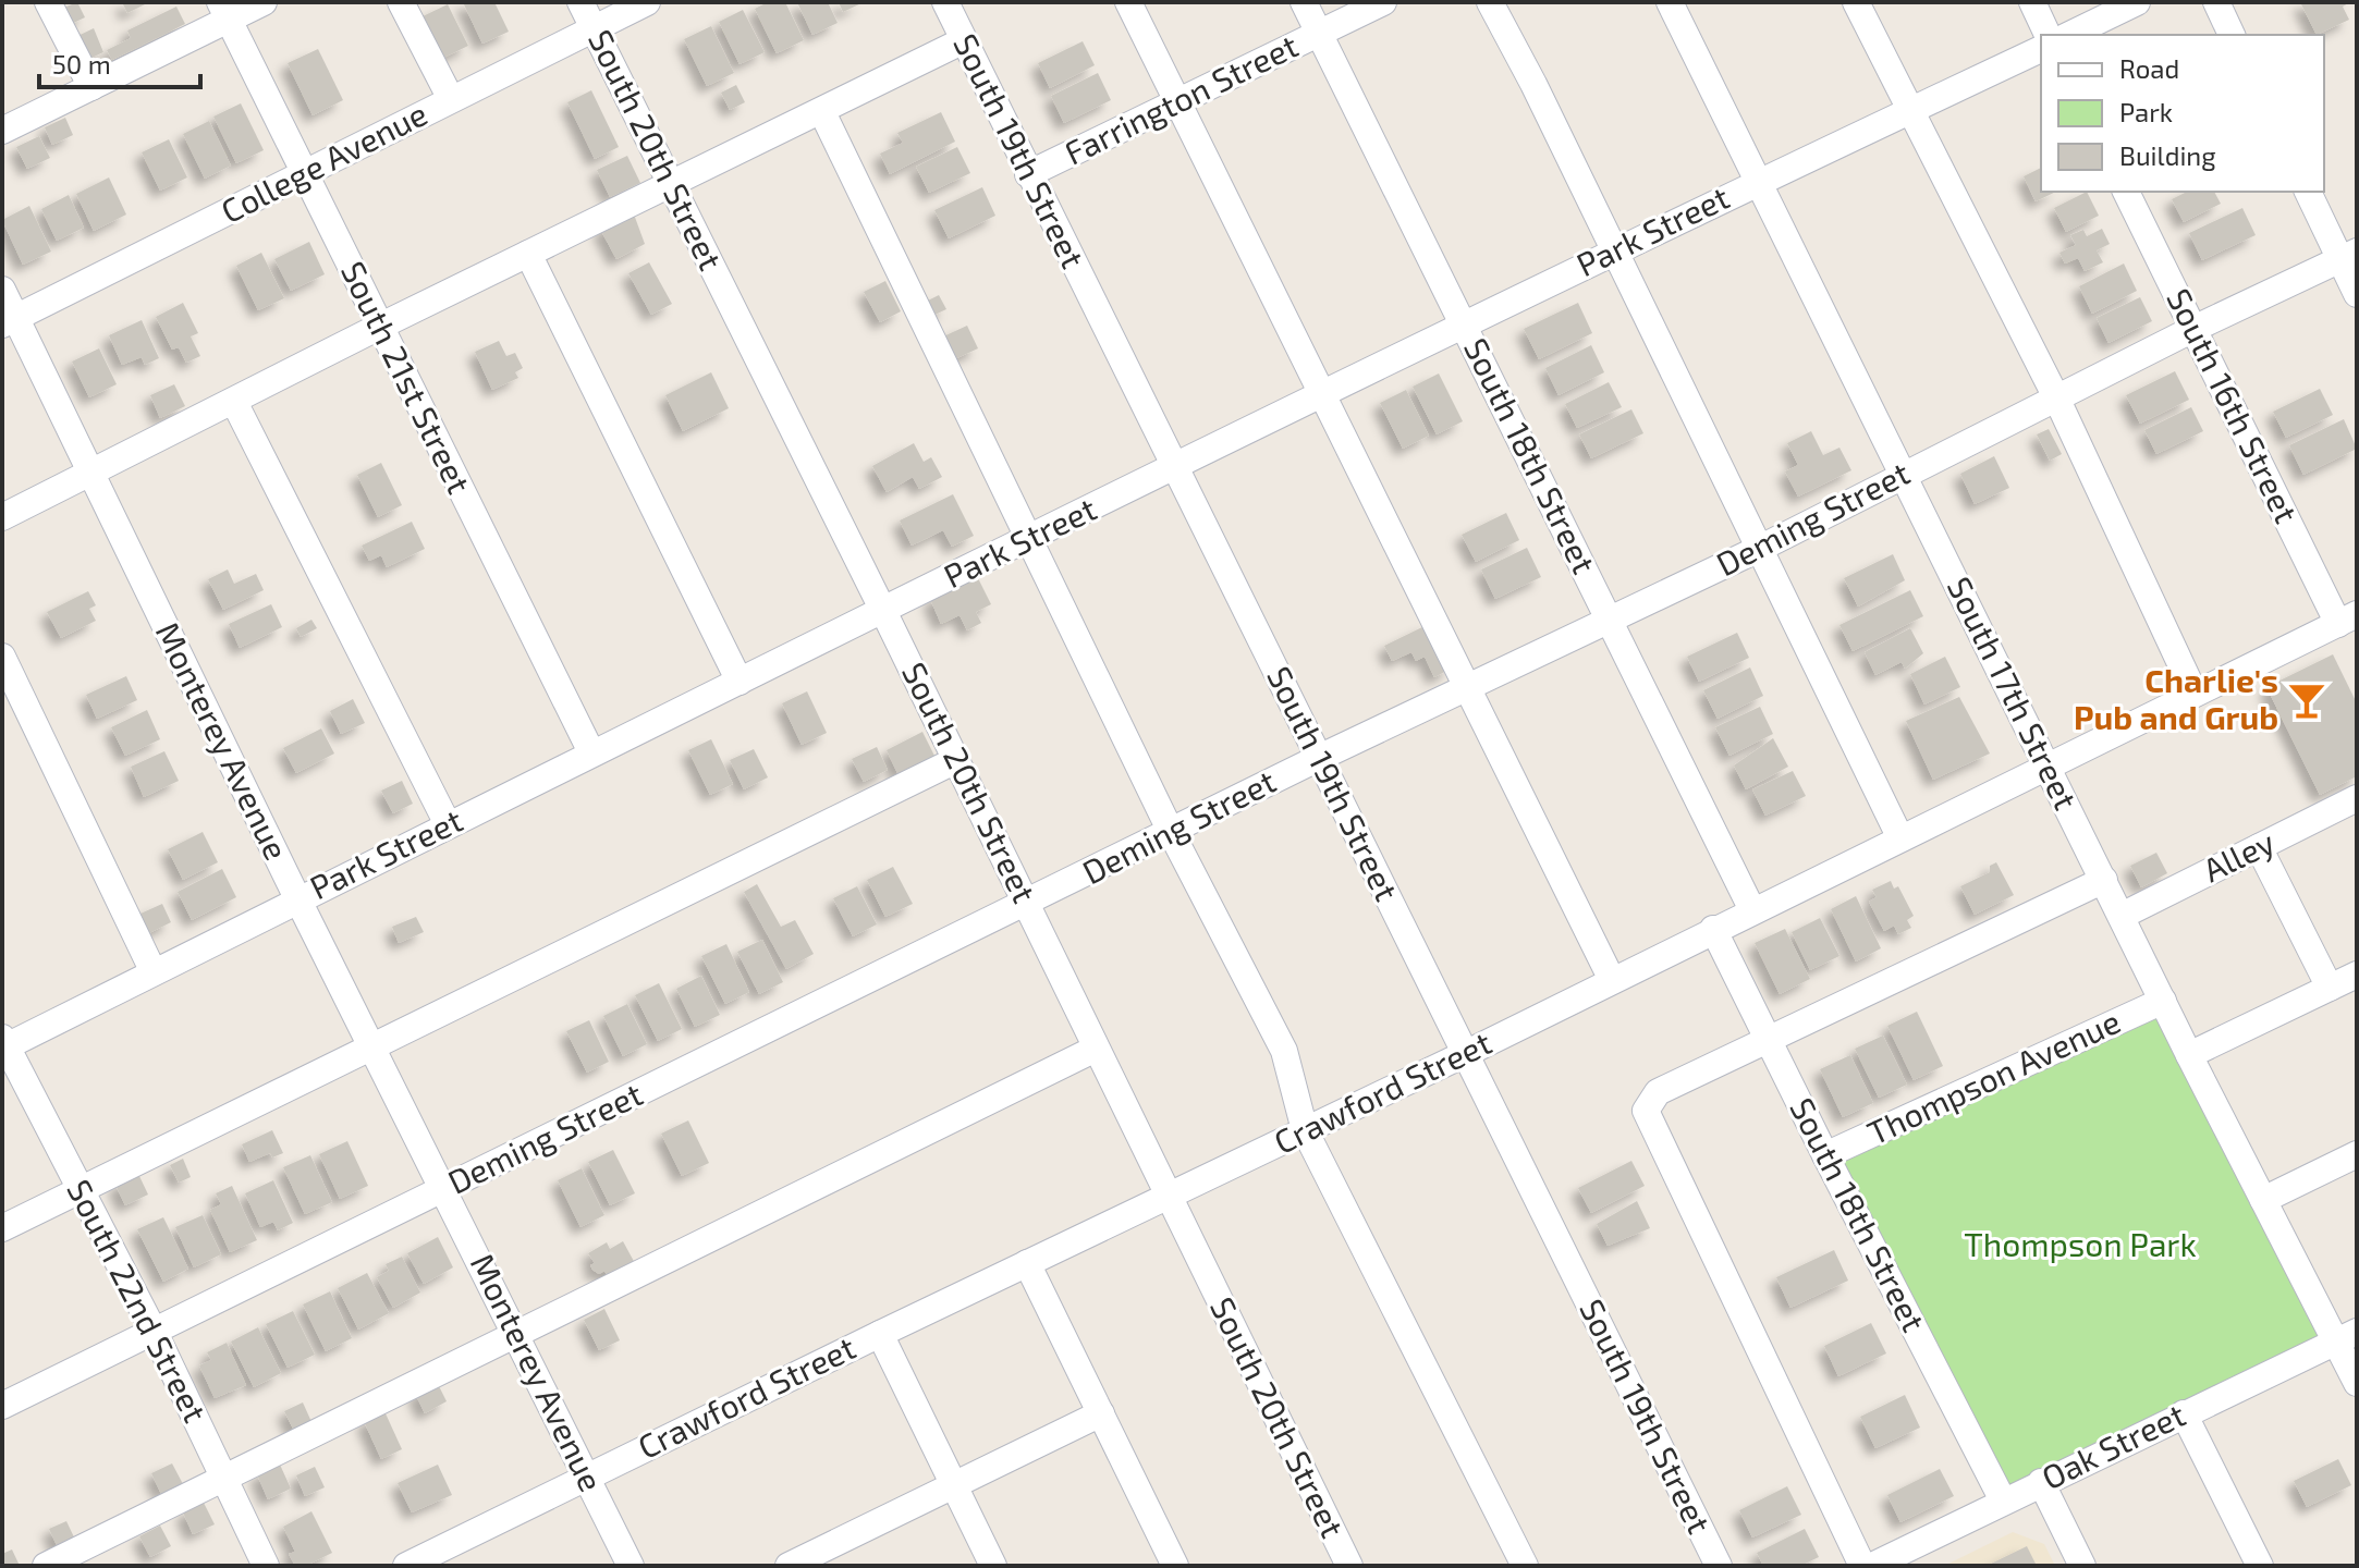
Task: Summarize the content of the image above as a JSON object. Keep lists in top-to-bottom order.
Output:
{
  "streets": {
    "street": [
      "Farrington Street",
      "South 20th Street",
      "South 19th Street",
      "College Avenue",
      "Park Street",
      "South 21st Street",
      "South 16th Street",
      "South 18th Street",
      "Deming Street",
      "South 17th Street",
      "Monterey Avenue",
      "Alley",
      "Thompson Avenue",
      "Crawford Street",
      "South 22nd Street",
      "Oak Street"
    ]
  },
  "crossings": [
    ["Farrington Street", "South 19th Street"],
    ["Farrington Street", "South 18th Street"],
    ["South 20th Street", "College Avenue"],
    ["South 20th Street", "Park Street"],
    ["South 20th Street", "Deming Street"],
    ["South 20th Street", "Crawford Street"],
    ["South 19th Street", "Park Street"],
    ["South 19th Street", "Deming Street"],
    ["South 19th Street", "Crawford Street"],
    ["College Avenue", "South 21st Street"],
    ["College Avenue", "Monterey Avenue"],
    ["Park Street", "South 21st Street"],
    ["Park Street", "South 18th Street"],
    ["Park Street", "South 17th Street"],
    ["Park Street", "Monterey Avenue"],
    ["Park Street", "South 22nd Street"],
    ["South 16th Street", "Deming Street"],
    ["South 16th Street", "Crawford Street"],
    ["South 18th Street", "Deming Street"],
    ["South 18th Street", "Thompson Avenue"],
    ["South 18th Street", "Crawford Street"],
    ["South 18th Street", "Oak Street"],
    ["Deming Street", "South 17th Street"],
    ["Deming Street", "Monterey Avenue"],
    ["Deming Street", "South 22nd Street"],
    ["South 17th Street", "Alley"],
    ["South 17th Street", "Thompson Avenue"],
    ["South 17th Street", "Crawford Street"],
    ["South 17th Street", "Oak Street"],
    ["Monterey Avenue", "Crawford Street"]
  ],
  "parks": ["Thompson Park"],
  "places": {
    "bar": ["Charlie's Pub and Grub"]
  },
  "legend": ["Road", "Park", "Building"],
  "scale_bar": "50 m"
}
